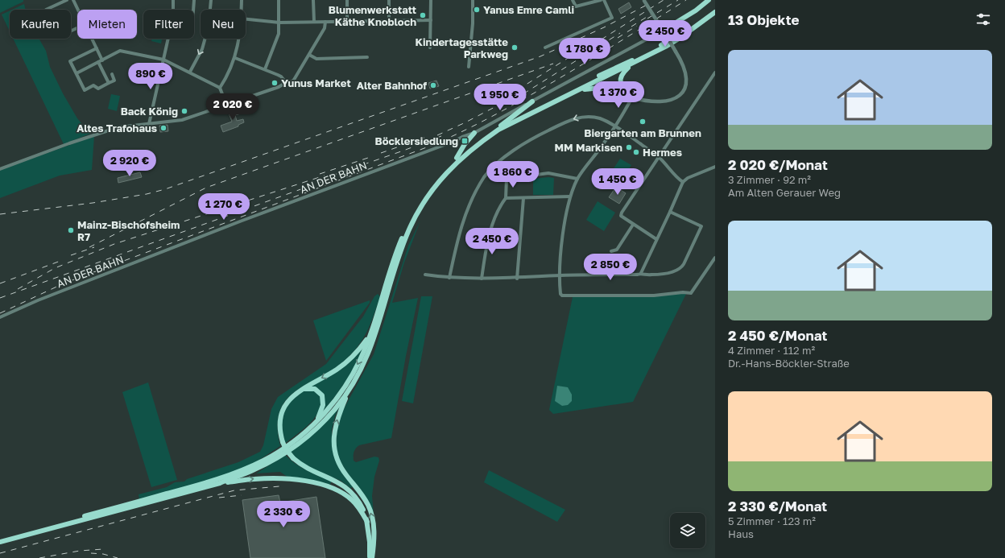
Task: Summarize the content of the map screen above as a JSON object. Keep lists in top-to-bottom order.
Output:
{
  "streets": {
    "street": ["AN DER BAHN"]
  },
  "places": {
    "other": [
      "Yanus Emre Camli",
      "Blumenwerkstatt Käthe Knobloch",
      "Kindertagesstätte Parkweg",
      "Yunus Market",
      "Alter Bahnhof",
      "Back König",
      "Biergarten am Brunnen",
      "Altes Trafohaus",
      "MM Markisen",
      "Hermes",
      "Mainz-Bischofsheim R7"
    ],
    "transit": ["Böcklersiedlung"]
  },
  "page": {
    "heading": "13 Objekte",
    "chip": [
      "Kaufen",
      "Mieten",
      "Filter",
      "Neu"
    ],
    "price": [
      "2 450 €",
      "1 780 €",
      "890 €",
      "1 370 €",
      "1 950 €",
      "2 020 €",
      "2 920 €",
      "1 860 €",
      "1 450 €",
      "1 270 €",
      "2 450 €",
      "2 850 €",
      "2 330 €"
    ],
    "list": [
      {
        "name": "2 020 €/Monat",
        "note": "3 Zimmer · 92 m² · Am Alten Gerauer Weg"
      },
      {
        "name": "2 450 €/Monat",
        "note": "4 Zimmer · 112 m² · Dr.-Hans-Böckler-Straße"
      },
      {
        "name": "2 330 €/Monat",
        "note": "5 Zimmer · 123 m² · Haus"
      }
    ]
  }
}
